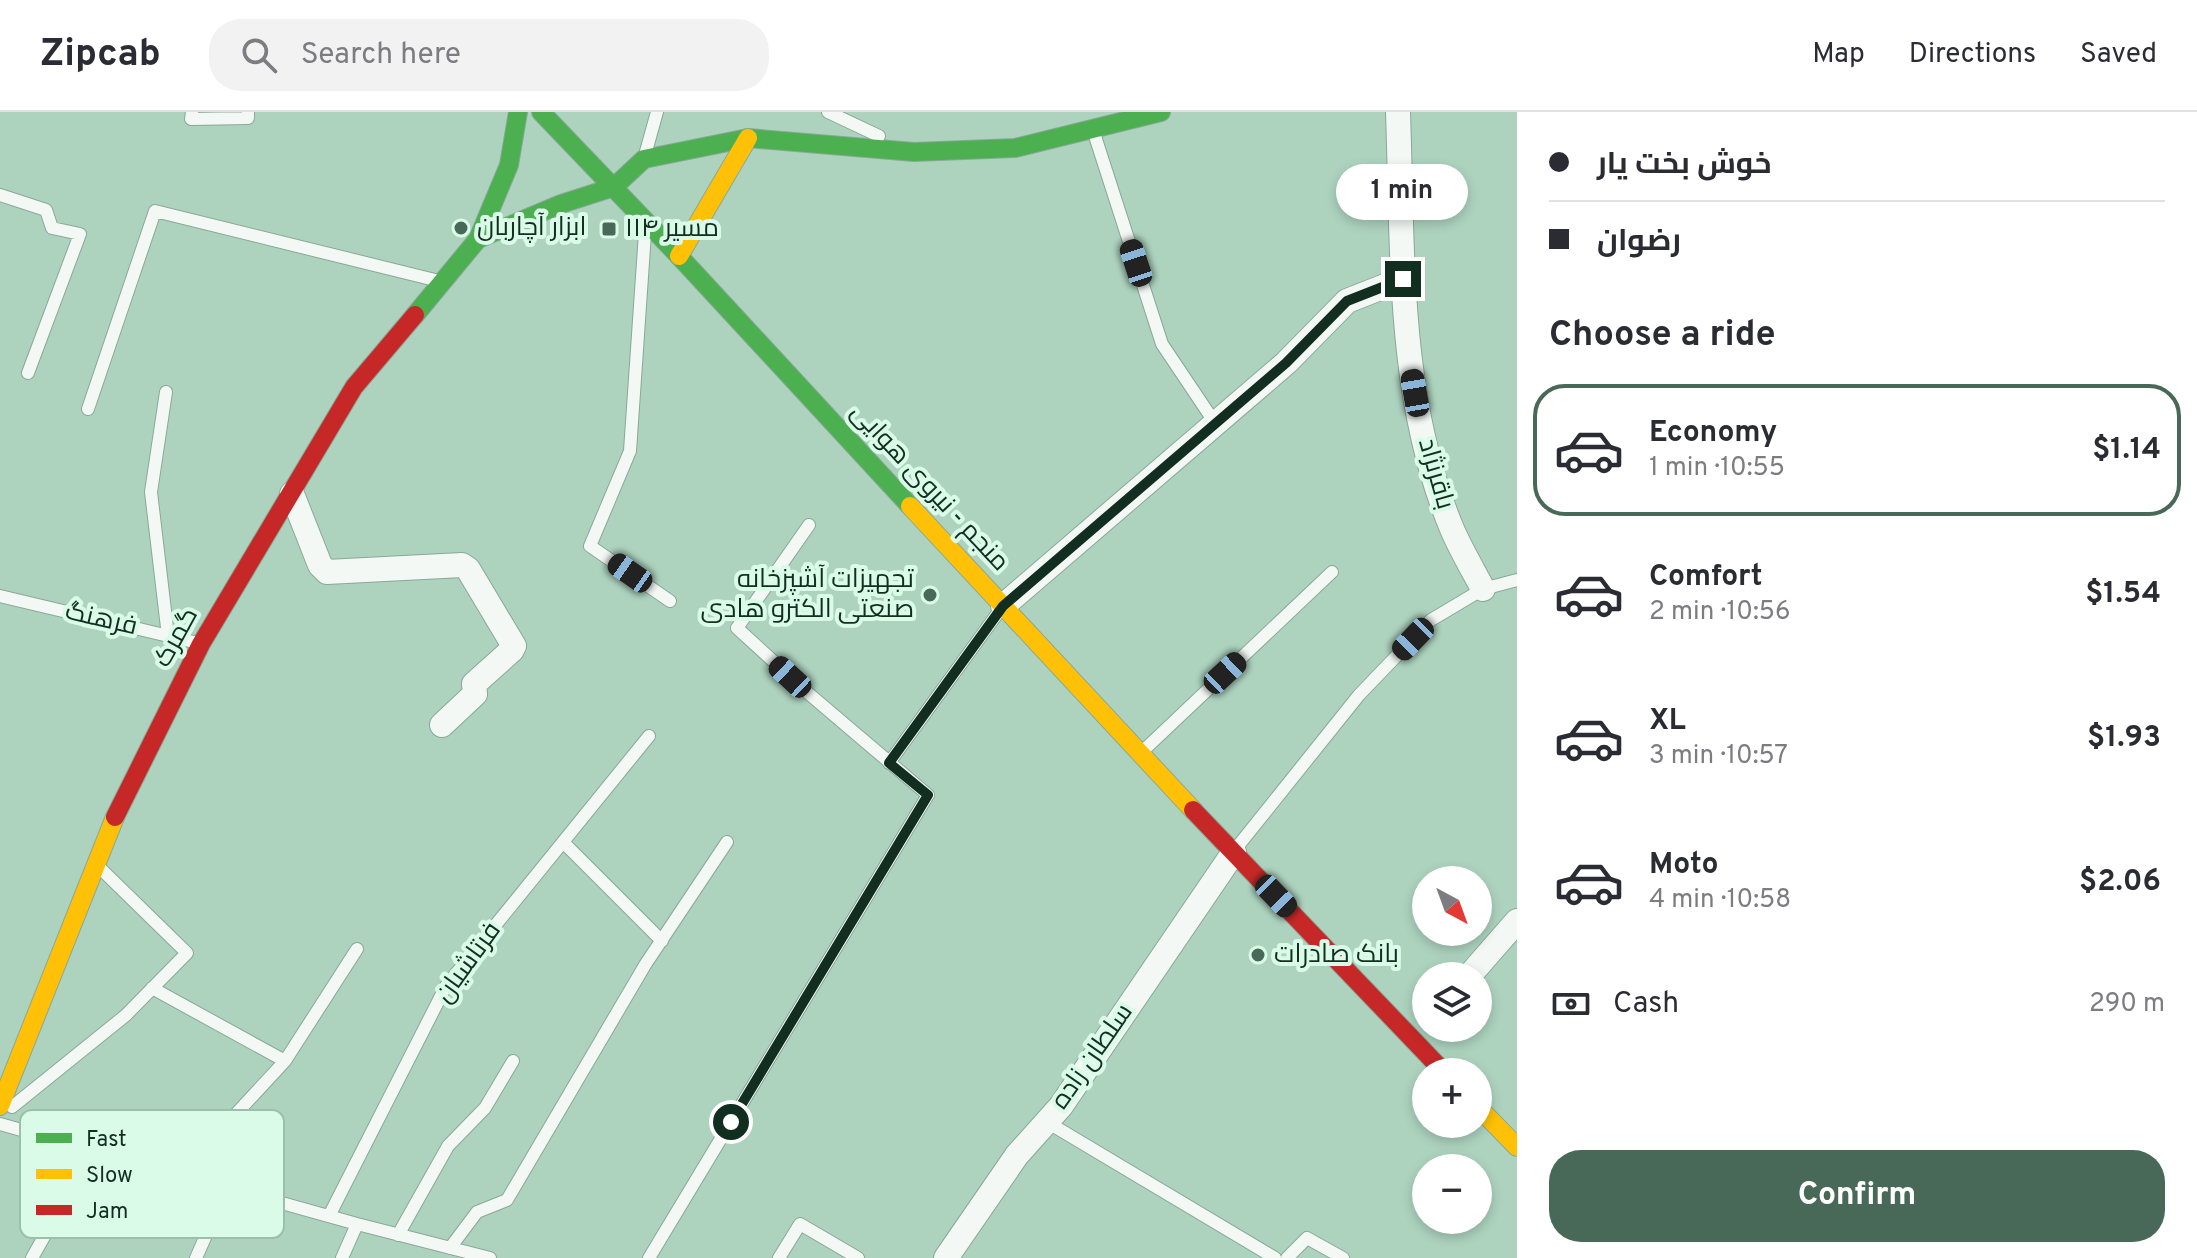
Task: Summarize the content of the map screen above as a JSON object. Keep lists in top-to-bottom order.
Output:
{
  "streets": {
    "street": [
      "باقرنژاد",
      "منجم - نیروی هوایی",
      "گمرک",
      "سلطان زاده"
    ],
    "lane": ["فرهنگ", "فرتاشیان"]
  },
  "crossings": [
    ["منجم - نیروی هوایی", "گمرک"],
    ["منجم - نیروی هوایی", "سلطان زاده"],
    ["فرهنگ", "گمرک"]
  ],
  "places": {
    "other": ["ابزار آچاربان", "تجهیزات آشپزخانه صنعتی الکترو هادی", "بانک صادرات"],
    "transit": ["مسیر ۱۱۴"]
  },
  "legend": ["Fast", "Slow", "Jam"],
  "north": "bottom right",
  "page": {
    "header": "Zipcab",
    "search": "Search here",
    "nav": ["Map", "Directions", "Saved"],
    "banner": ["خوش بخت یار", "رضوان"],
    "bubble": "1 min",
    "heading": "Choose a ride",
    "list": [
      {
        "name": "Economy",
        "note": "1 min · 10:55",
        "value": "$1.14"
      },
      {
        "name": "Comfort",
        "note": "2 min · 10:56",
        "value": "$1.54"
      },
      {
        "name": "XL",
        "note": "3 min · 10:57",
        "value": "$1.93"
      },
      {
        "name": "Moto",
        "note": "4 min · 10:58",
        "value": "$2.06"
      }
    ],
    "map_buttons": ["+", "−"],
    "pay": ["Cash", "290 m"],
    "buttons": "Confirm"
  }
}
